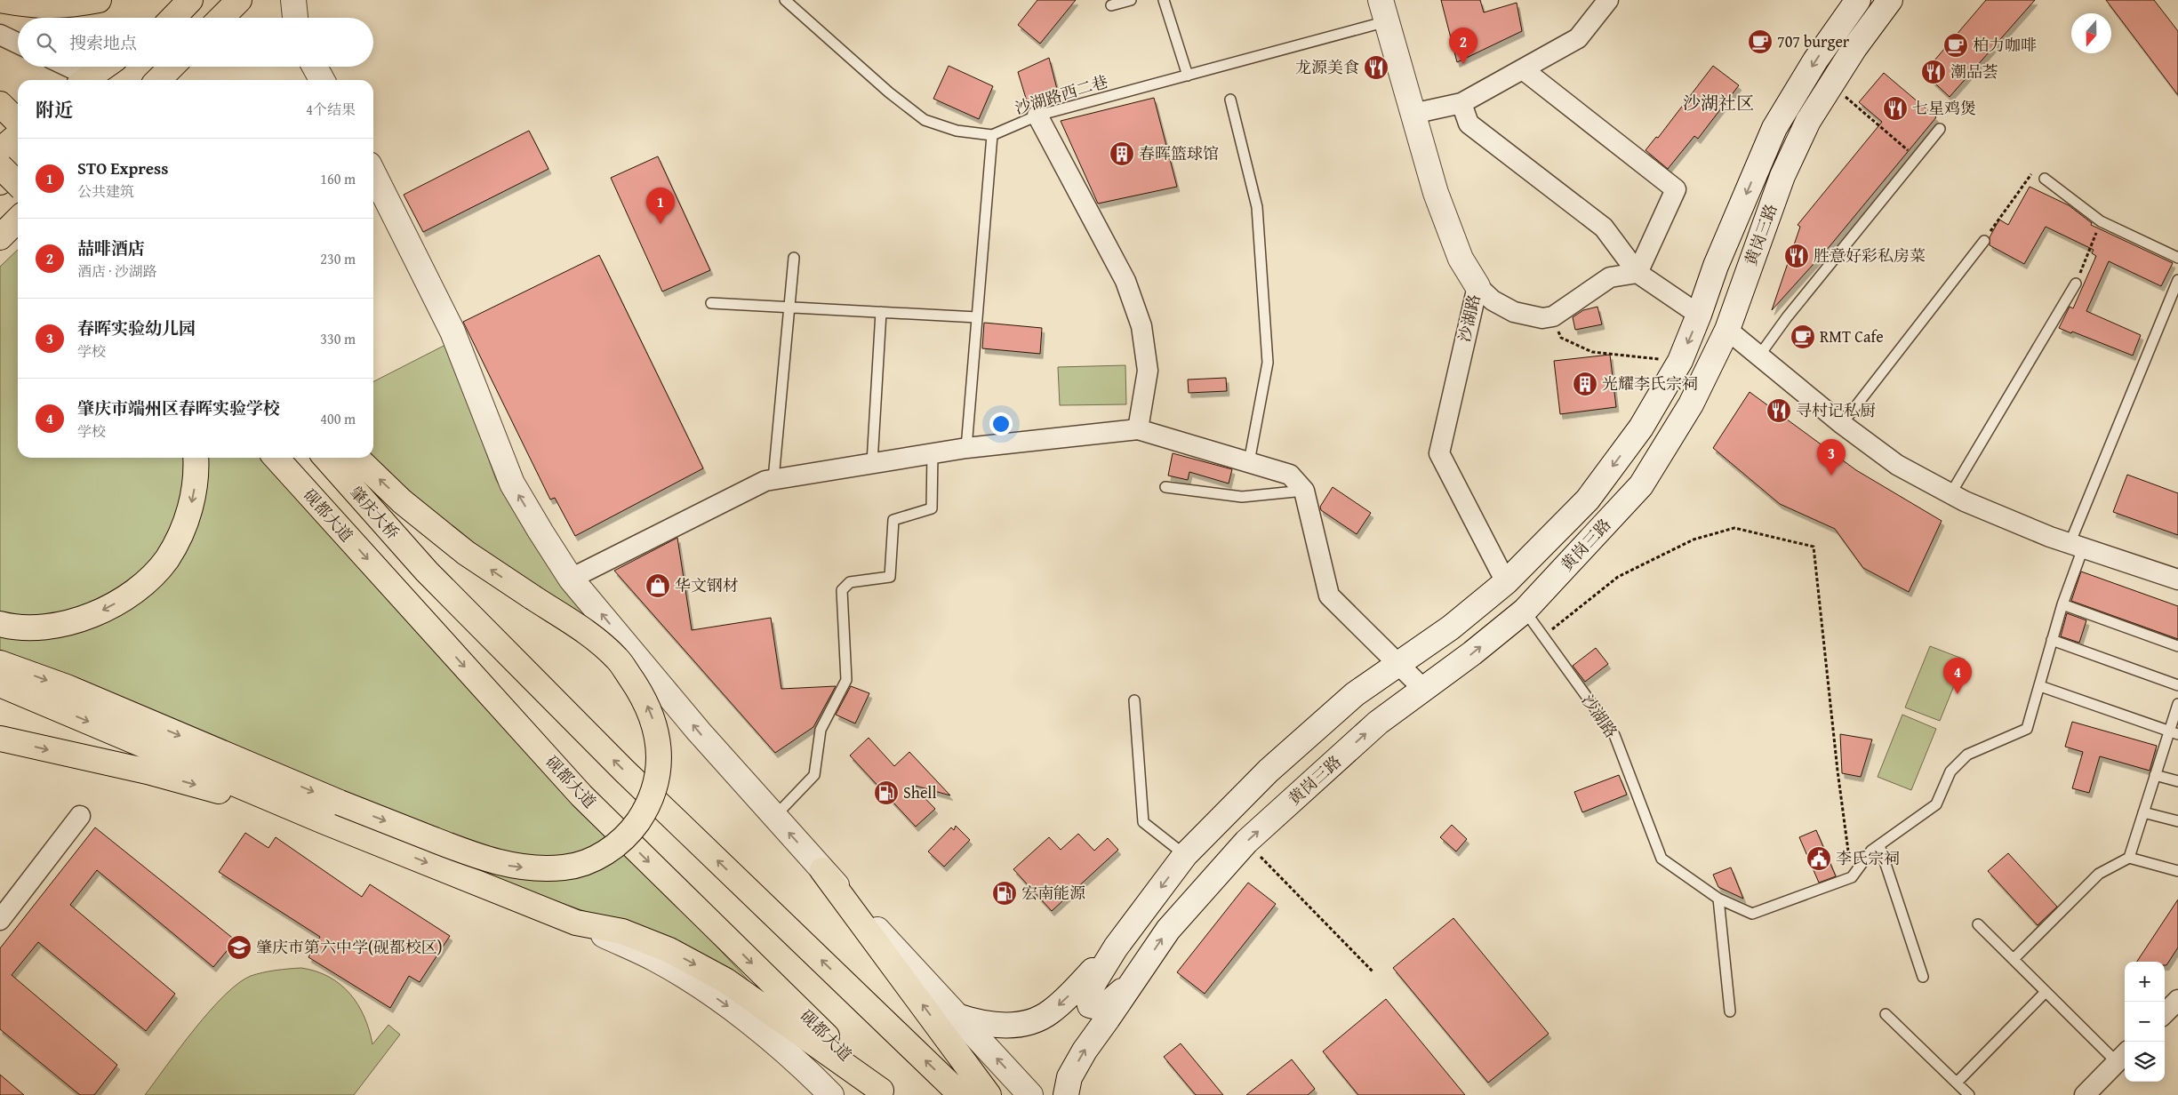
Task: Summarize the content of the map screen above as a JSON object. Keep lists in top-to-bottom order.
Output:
{
  "streets": {
    "main road": [
      "黄岗三路",
      "沙湖路",
      "肇庆大桥",
      "砚都大道"
    ],
    "lane": ["沙湖路西二巷"]
  },
  "crossings": [
    ["沙湖路西二巷", "沙湖路"],
    ["黄岗三路", "沙湖路"]
  ],
  "districts": ["沙湖社区"],
  "places": {
    "cafe": ["707 burger", "柏力咖啡", "RMT Cafe"],
    "restaurant": [
      "龙源美食",
      "潮品荟",
      "七星鸡煲",
      "胜意好彩私房菜",
      "寻村记私厨"
    ],
    "building": ["春晖篮球馆", "光耀李氏宗祠"],
    "shop": ["华文钢材"],
    "fuel station": ["Shell", "宏南能源"],
    "public building": ["李氏宗祠"],
    "school or university": ["肇庆市第六中学(砚都校区)"]
  },
  "north": "bottom",
  "page": {
    "search": "搜索地点",
    "pins": [
      "2",
      "1",
      "3",
      "4"
    ],
    "heading": ["附近", "4个结果"],
    "list": [
      {
        "mark": "1",
        "name": "STO Express",
        "note": "公共建筑",
        "value": "160 m"
      },
      {
        "mark": "2",
        "name": "喆啡酒店",
        "note": "酒店 · 沙湖路",
        "value": "230 m"
      },
      {
        "mark": "3",
        "name": "春晖实验幼儿园",
        "note": "学校",
        "value": "330 m"
      },
      {
        "mark": "4",
        "name": "肇庆市端州区春晖实验学校",
        "note": "学校",
        "value": "400 m"
      }
    ],
    "map_buttons": ["+", "−"]
  }
}
